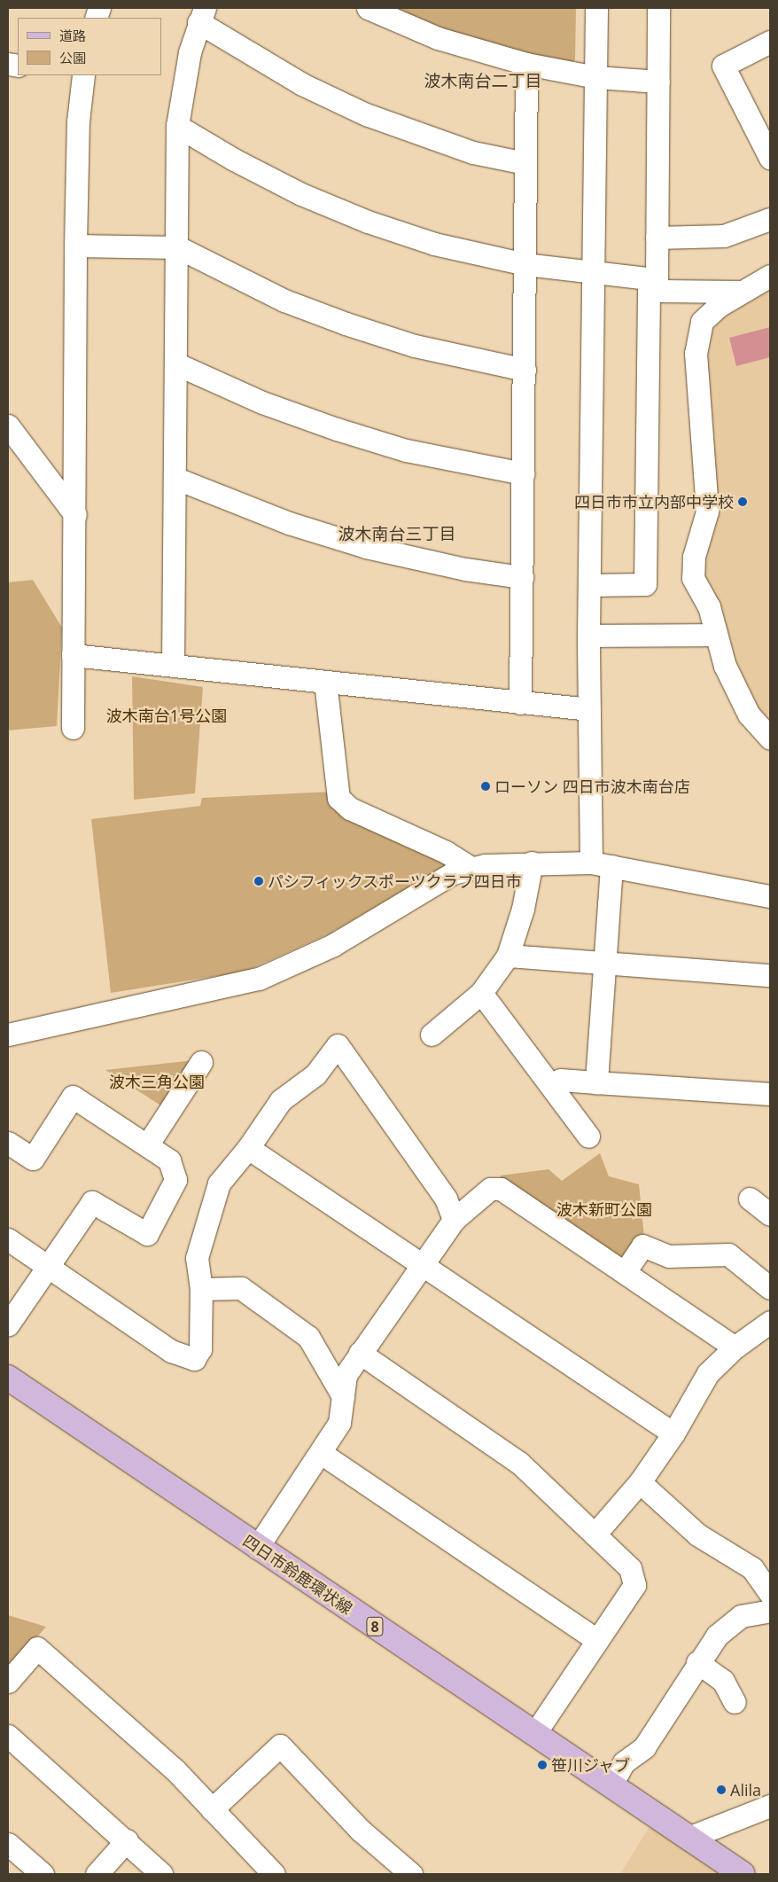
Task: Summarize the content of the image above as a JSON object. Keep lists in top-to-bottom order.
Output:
{
  "streets": {
    "main road": ["四日市鈴鹿環状線", "8"]
  },
  "districts": ["波木南台二丁目", "波木南台三丁目"],
  "parks": ["波木南台1号公園", "波木三角公園", "波木新町公園"],
  "places": [
    "四日市市立内部中学校",
    "ローソン 四日市波木南台店",
    "パシフィックスポーツクラブ四日市",
    "笹川ジャブ",
    "Alila"
  ],
  "legend": ["道路", "公園"]
}
